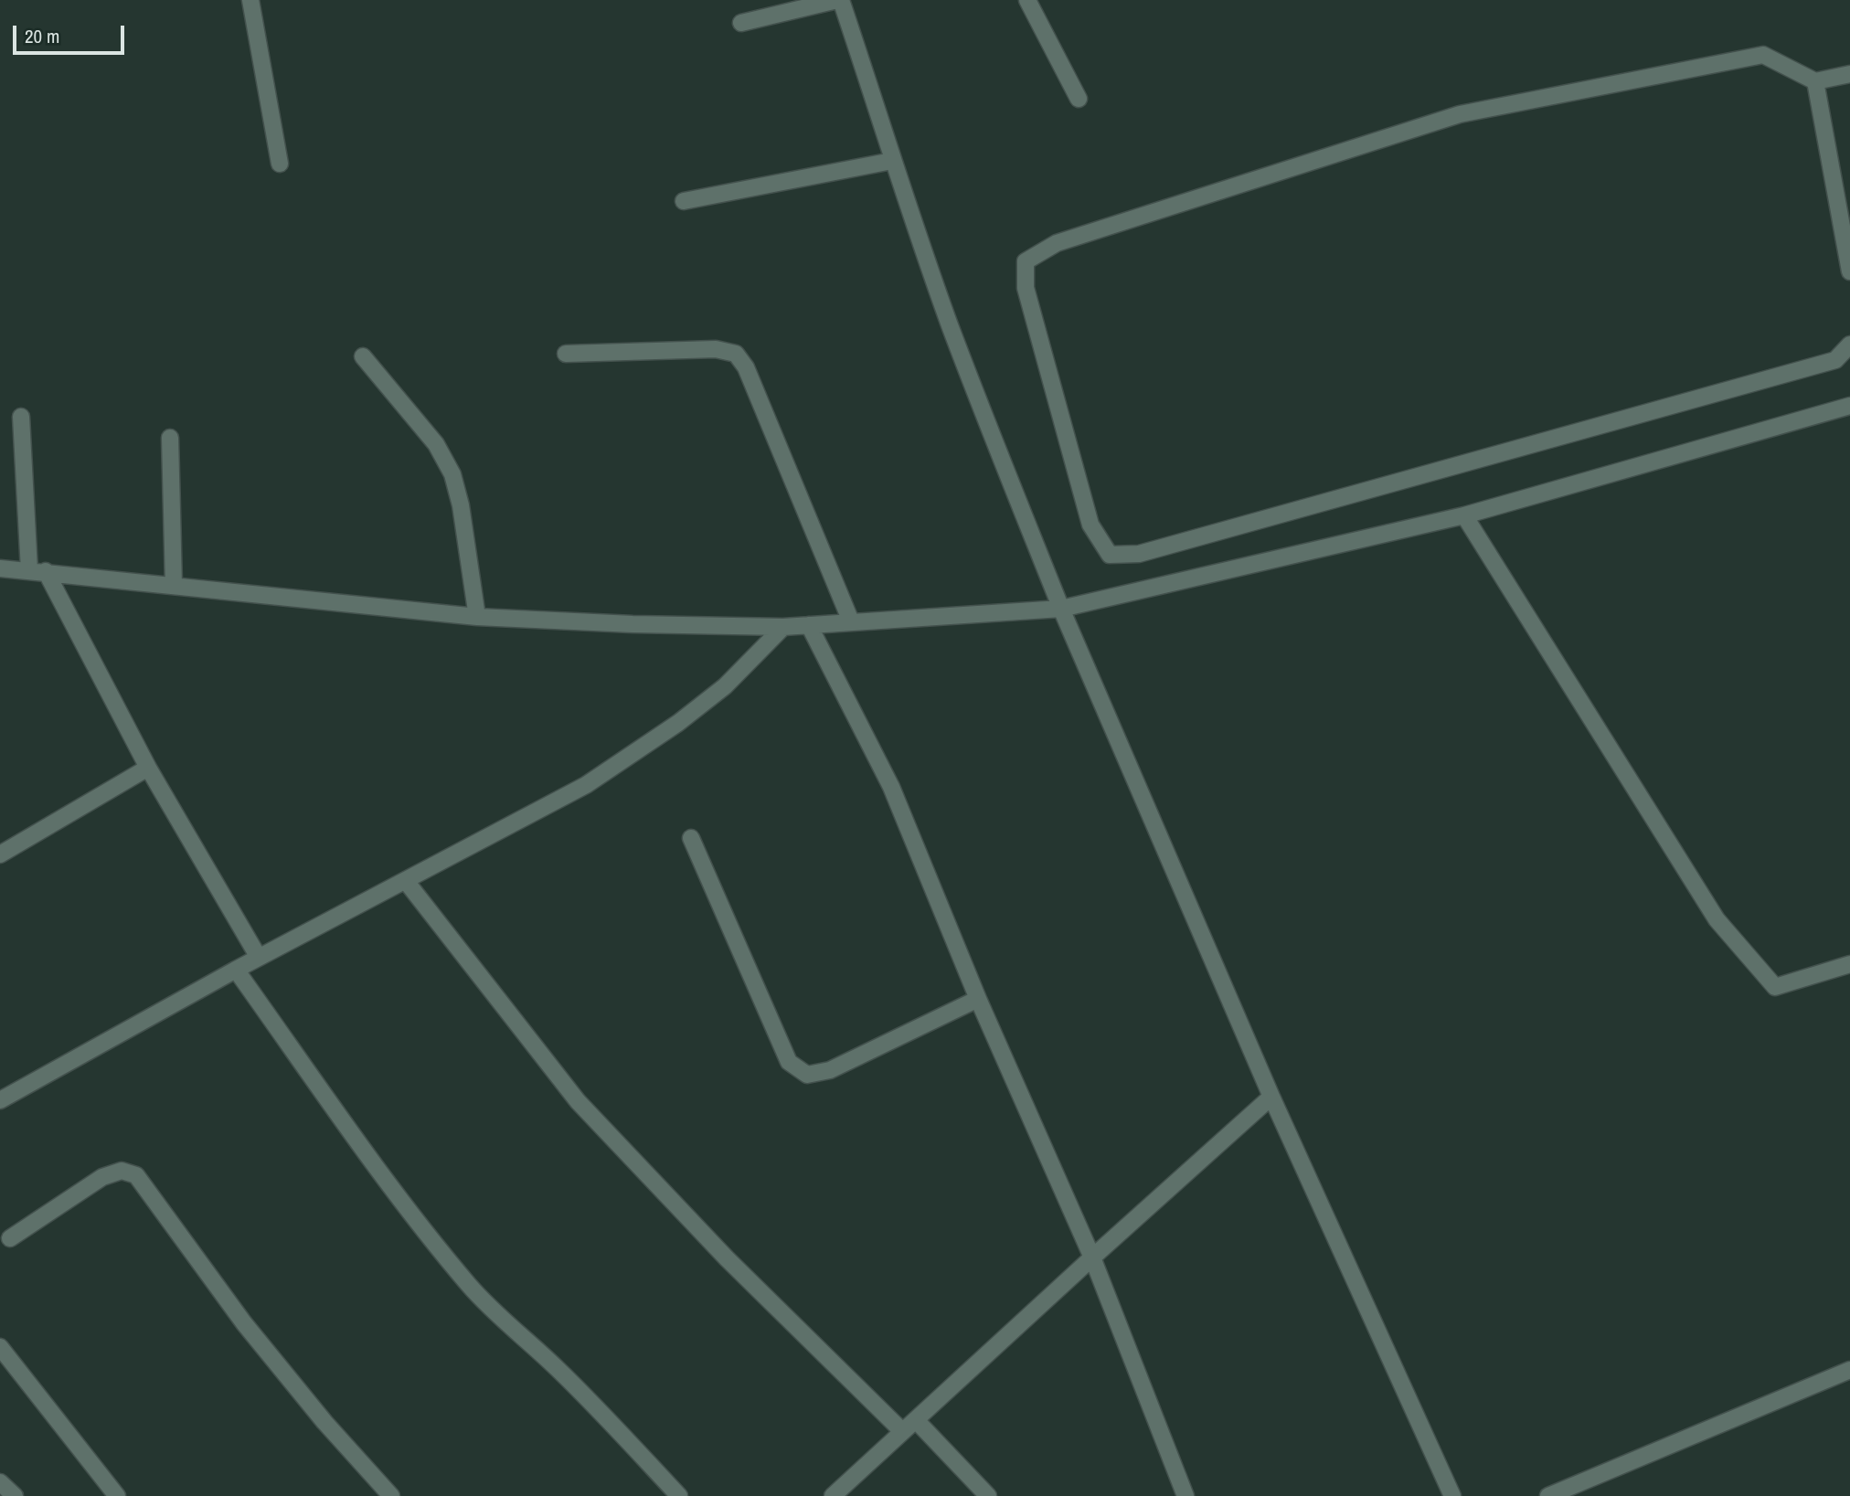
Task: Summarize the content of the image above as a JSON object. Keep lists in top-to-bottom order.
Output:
{
  "scale_bar": "20 m"
}
